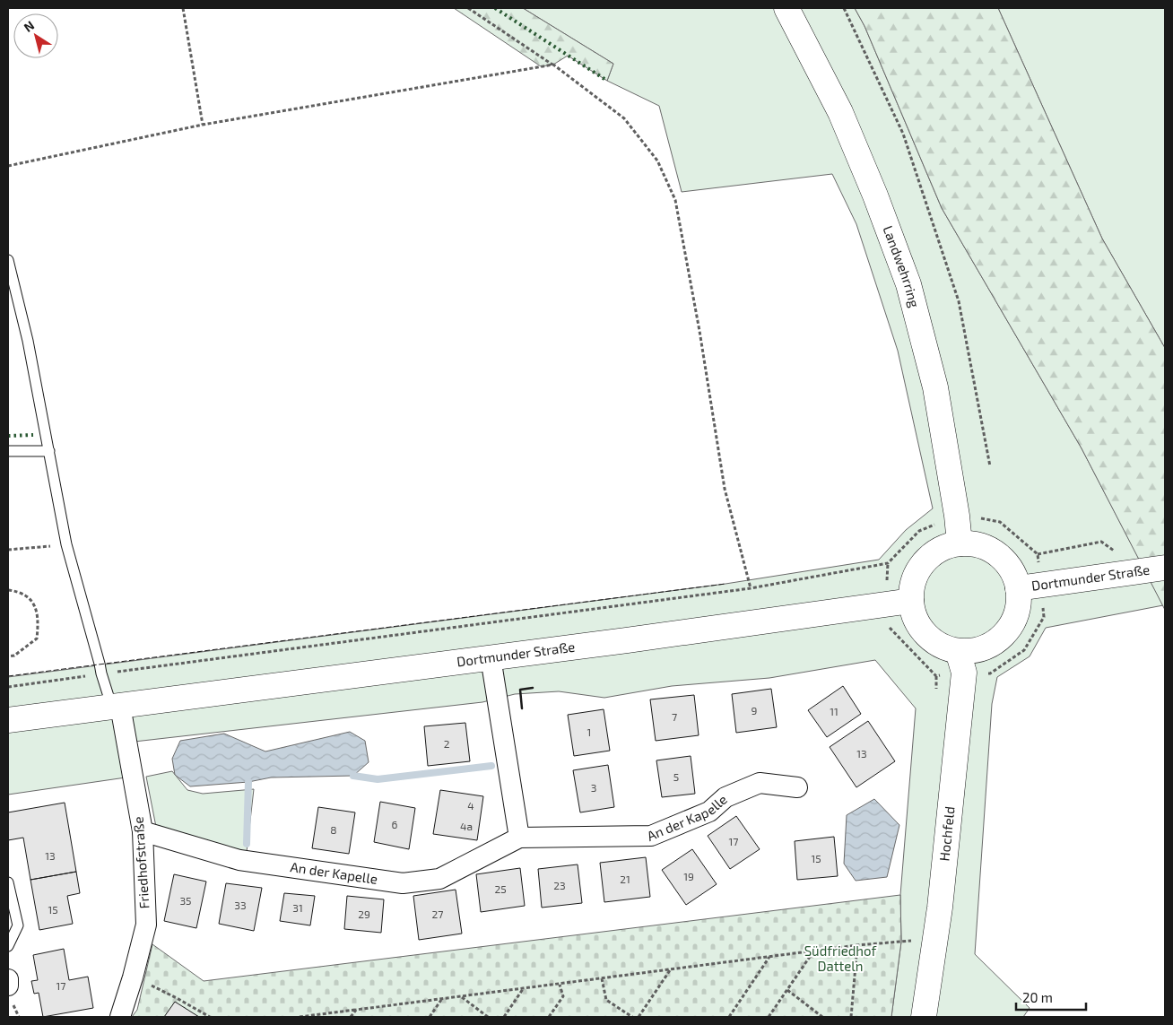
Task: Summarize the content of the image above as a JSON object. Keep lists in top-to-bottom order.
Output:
{
  "streets": {
    "street": [
      "Landwehrring",
      "Dortmunder Straße",
      "An der Kapelle",
      "Hochfeld",
      "Friedhofstraße"
    ]
  },
  "crossings": [
    ["Landwehrring", "Dortmunder Straße"],
    ["Landwehrring", "Hochfeld"],
    ["Dortmunder Straße", "Hochfeld"],
    ["Dortmunder Straße", "Friedhofstraße"],
    ["An der Kapelle", "Friedhofstraße"]
  ],
  "parks": ["Südfriedhof Datteln"],
  "house_numbers": [
    "9",
    "11",
    "7",
    "1",
    "2",
    "13",
    "5",
    "3",
    "4",
    "6",
    "4a",
    "8",
    "17",
    "13",
    "15",
    "19",
    "21",
    "23",
    "25",
    "35",
    "33",
    "31",
    "15",
    "29",
    "27",
    "17"
  ],
  "scale_bar": "20 m",
  "north": "top left"
}
